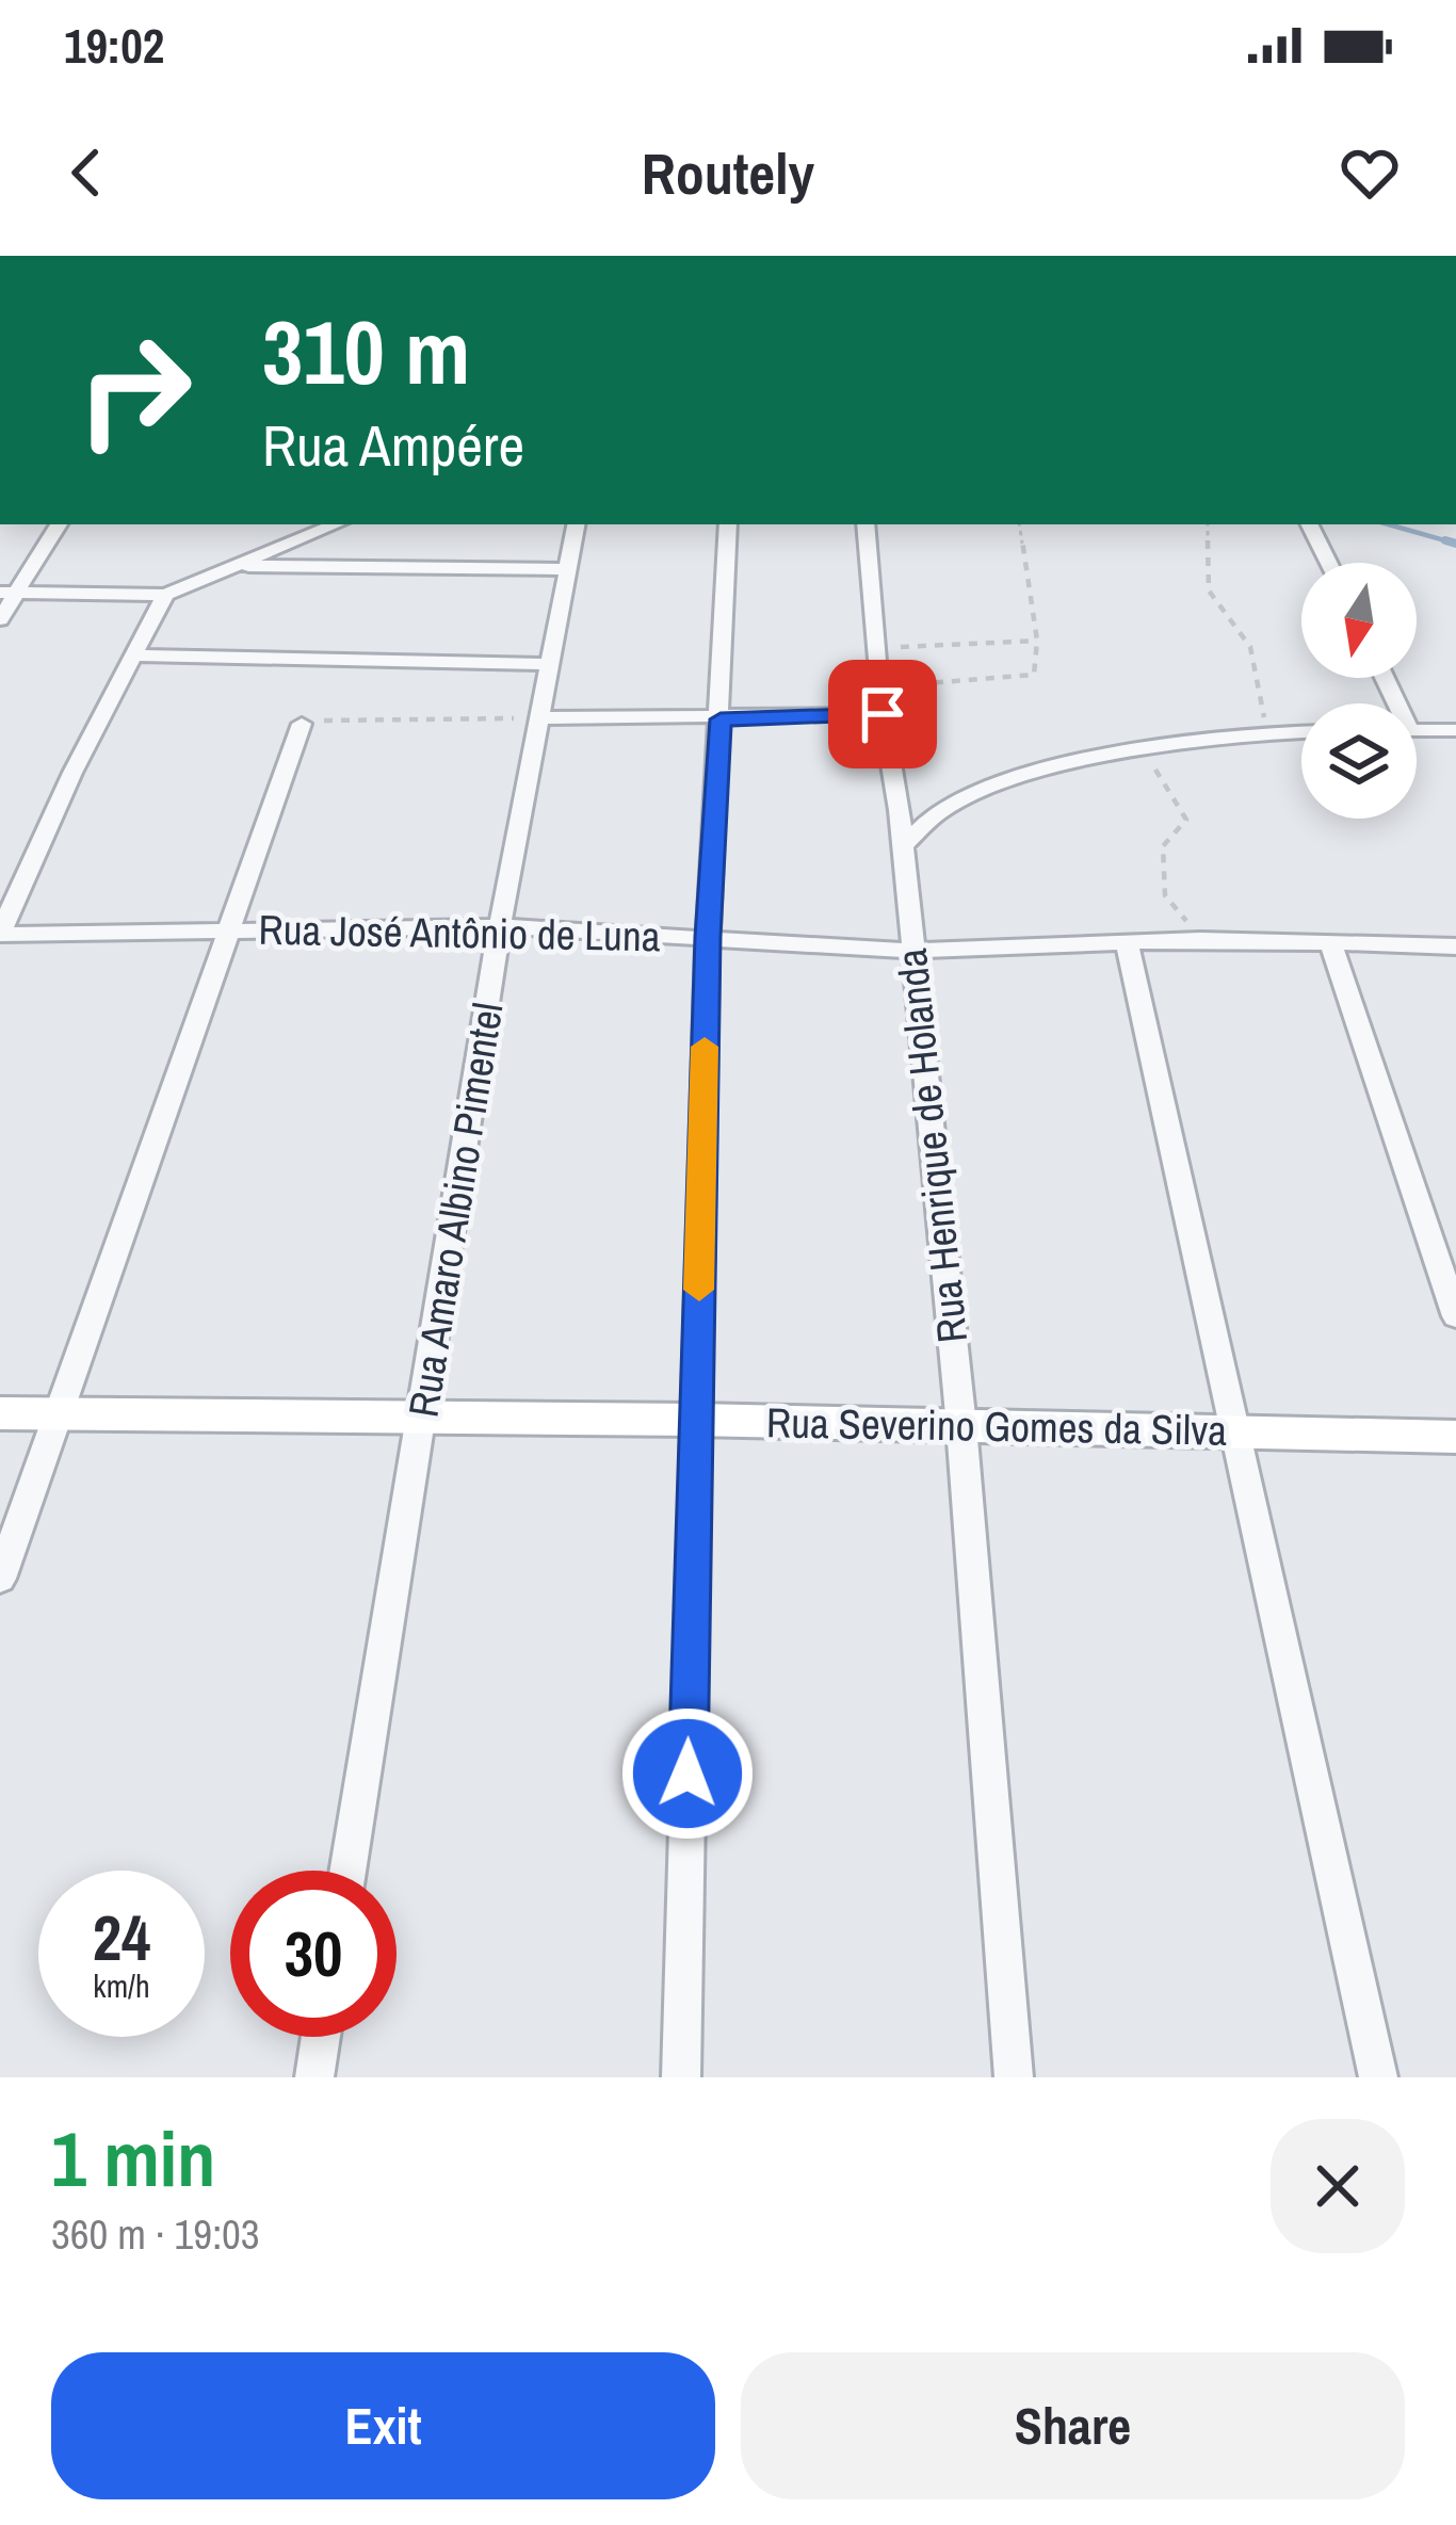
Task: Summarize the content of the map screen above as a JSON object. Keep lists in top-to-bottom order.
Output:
{
  "streets": {
    "street": [
      "Rua José Antônio de Luna",
      "Rua Henrique de Holanda",
      "Rua Amaro Albino Pimentel",
      "Rua Severino Gomes da Silva"
    ]
  },
  "crossings": [
    ["Rua José Antônio de Luna", "Rua Henrique de Holanda"],
    ["Rua José Antônio de Luna", "Rua Amaro Albino Pimentel"],
    ["Rua Henrique de Holanda", "Rua Severino Gomes da Silva"],
    ["Rua Amaro Albino Pimentel", "Rua Severino Gomes da Silva"]
  ],
  "north": "bottom",
  "page": {
    "status": "19:02",
    "header": "Routely",
    "turn": ["310 m", "Rua Ampére"],
    "speed": "24 km/h",
    "limit": "30",
    "heading": ["1 min", "360 m · 19:03"],
    "buttons": ["Exit", "Share"]
  }
}
